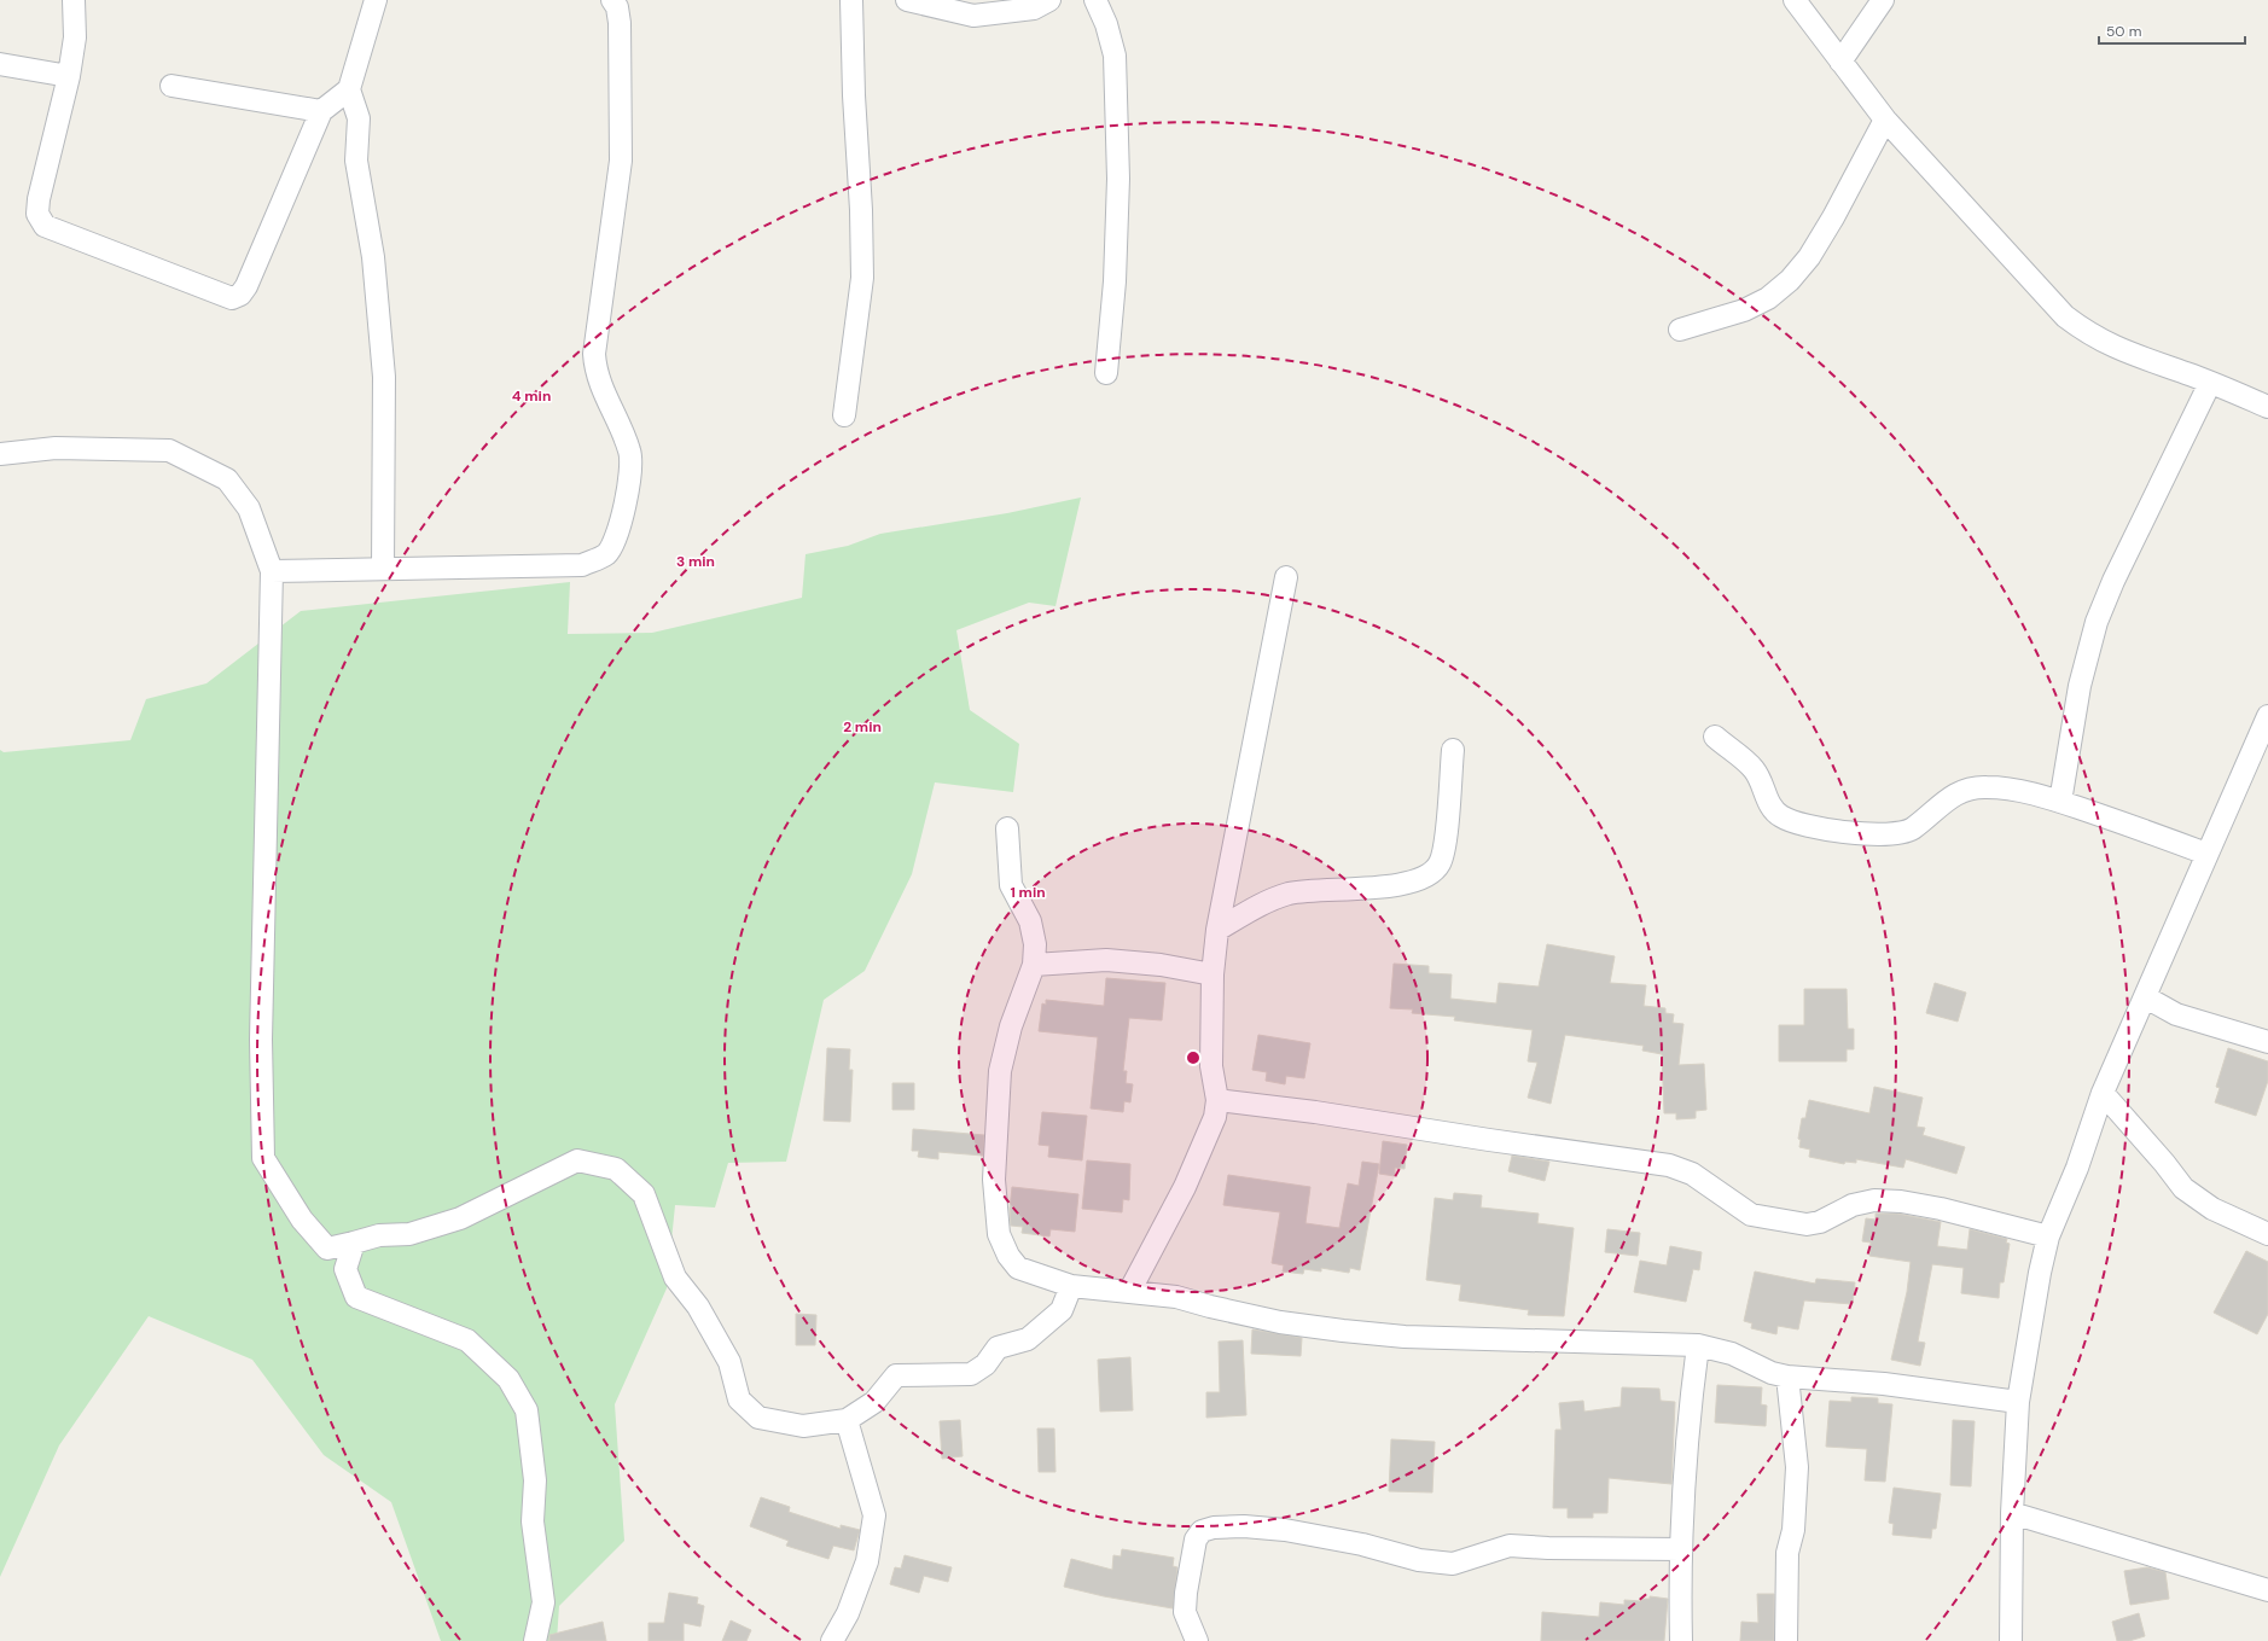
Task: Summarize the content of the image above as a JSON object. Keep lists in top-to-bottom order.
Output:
{
  "scale_bar": "50 m",
  "rings": [
    "4 min",
    "3 min",
    "2 min",
    "1 min"
  ]
}
